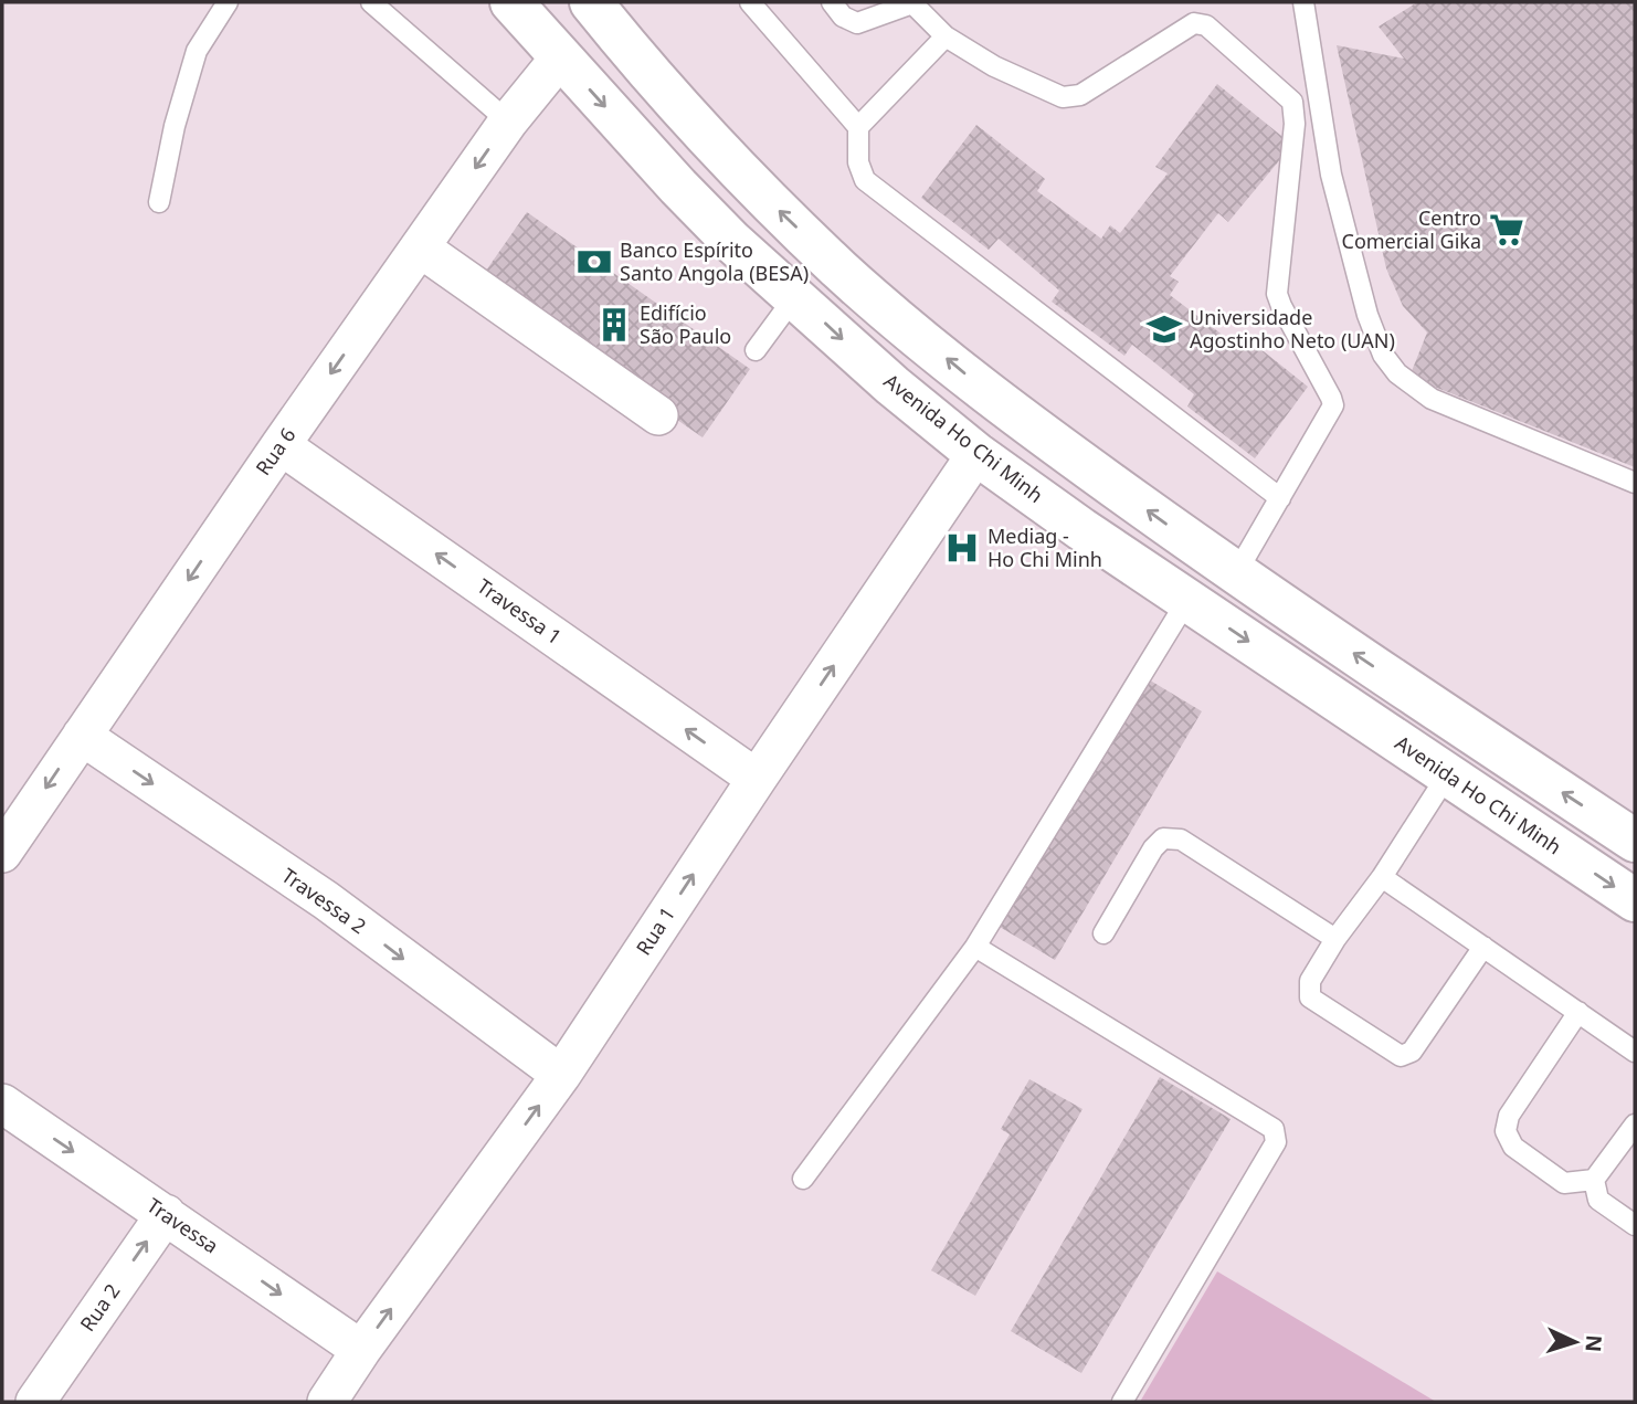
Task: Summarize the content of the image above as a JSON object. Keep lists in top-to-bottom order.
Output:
{
  "streets": {
    "main road": ["Avenida Ho Chi Minh"],
    "street": [
      "Rua 6",
      "Travessa 1",
      "Travessa 2",
      "Rua 1",
      "Travessa",
      "Rua 2"
    ]
  },
  "crossings": [
    ["Avenida Ho Chi Minh", "Rua 6"],
    ["Avenida Ho Chi Minh", "Rua 1"],
    ["Rua 6", "Travessa 1"],
    ["Rua 6", "Travessa 2"],
    ["Travessa 1", "Rua 1"],
    ["Travessa 2", "Rua 1"],
    ["Rua 1", "Travessa"],
    ["Travessa", "Rua 2"]
  ],
  "one_way": [
    "Rua 6",
    "Travessa 2",
    "Rua 1",
    "Travessa",
    "Rua 2"
  ],
  "places": {
    "supermarket": ["Centro Comercial Gika"],
    "bank": ["Banco Espírito Santo Angola (BESA)"],
    "building": ["Edifício São Paulo"],
    "school or university": ["Universidade Agostinho Neto (UAN)"],
    "hospital": ["Mediag - Ho Chi Minh"]
  },
  "north": "right"
}
